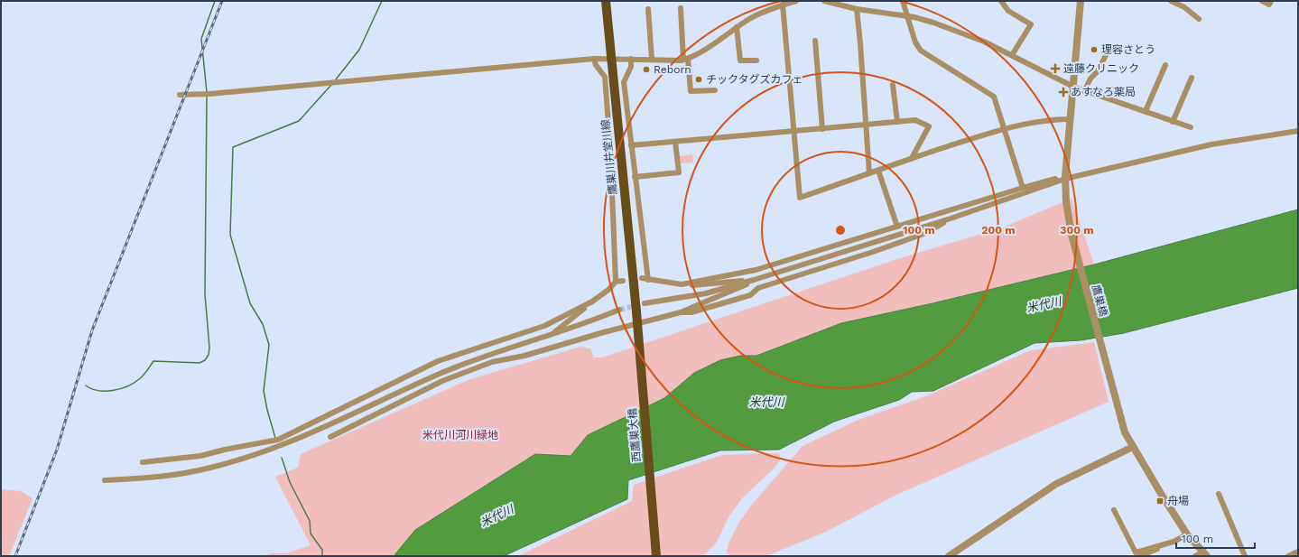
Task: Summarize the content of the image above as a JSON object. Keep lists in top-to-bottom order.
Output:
{
  "streets": {
    "main road": ["鷹巣川井堂川線", "西鷹巣大橋"],
    "street": ["鷹巣橋"]
  },
  "crossings": [
    ["鷹巣川井堂川線", "西鷹巣大橋"]
  ],
  "water": ["米代川"],
  "parks": ["米代川河川緑地"],
  "places": {
    "other": ["理容さとう", "Reborn", "チックタグズカフェ"],
    "health": ["遠藤クリニック", "あすなろ薬局"],
    "transit": ["舟場"]
  },
  "scale_bar": "100 m",
  "rings": ["100 m", "200 m", "300 m"]
}
